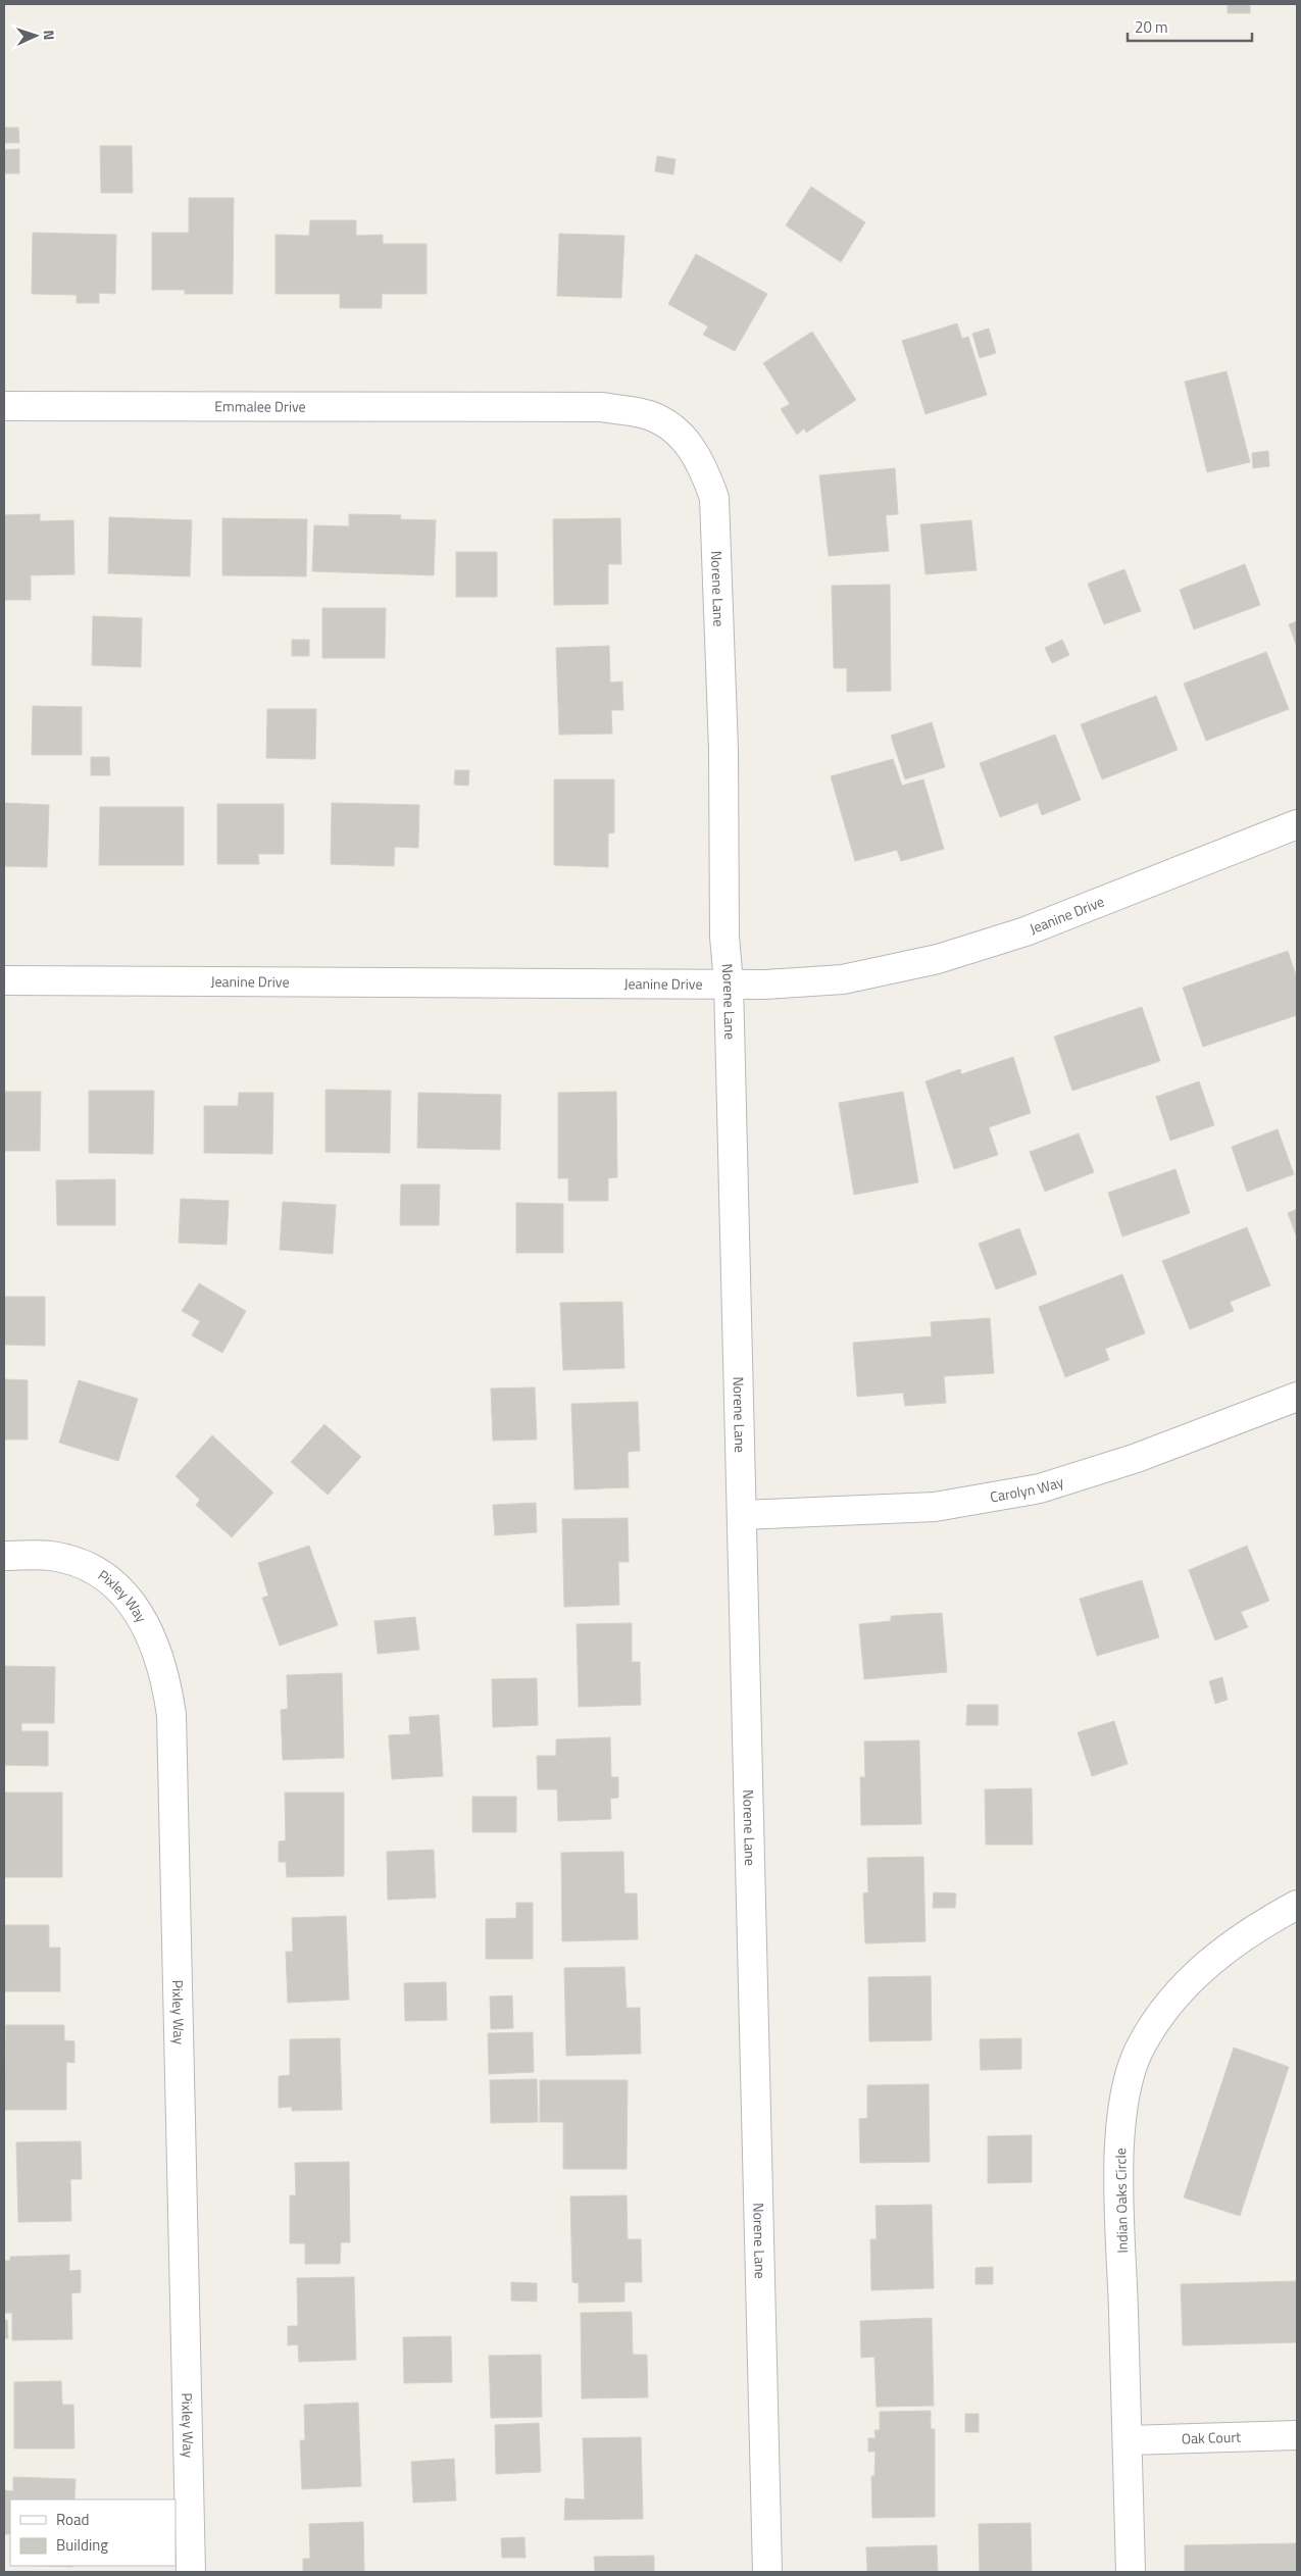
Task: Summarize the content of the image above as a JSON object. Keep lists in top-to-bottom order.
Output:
{
  "streets": {
    "street": [
      "Emmalee Drive",
      "Norene Lane",
      "Jeanine Drive",
      "Carolyn Way",
      "Pixley Way",
      "Indian Oaks Circle",
      "Oak Court"
    ]
  },
  "crossings": [
    ["Emmalee Drive", "Norene Lane"],
    ["Norene Lane", "Jeanine Drive"],
    ["Norene Lane", "Carolyn Way"],
    ["Indian Oaks Circle", "Oak Court"]
  ],
  "legend": ["Road", "Building"],
  "scale_bar": "20 m",
  "north": "right"
}
